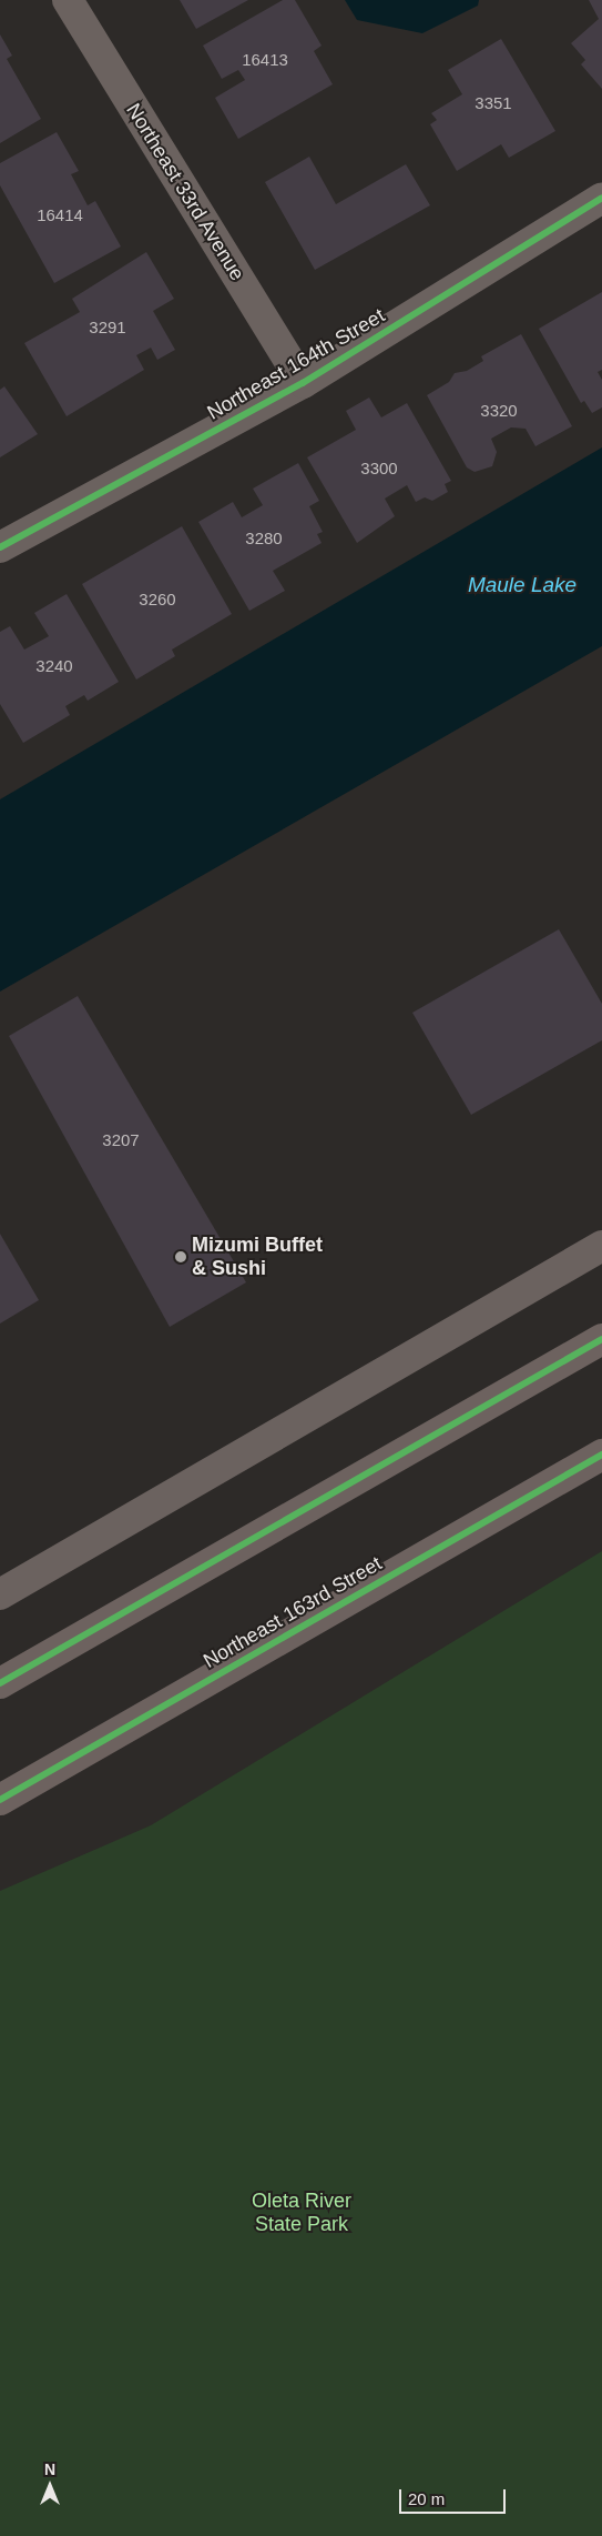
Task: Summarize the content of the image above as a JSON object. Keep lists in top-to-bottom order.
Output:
{
  "streets": {
    "main road": ["Northeast 163rd Street"],
    "street": ["Northeast 33rd Avenue", "Northeast 164th Street"]
  },
  "crossings": [
    ["Northeast 33rd Avenue", "Northeast 164th Street"]
  ],
  "water": ["Maule Lake"],
  "parks": ["Oleta River State Park"],
  "places": ["Mizumi Buffet & Sushi"],
  "house_numbers": [
    "16413",
    "3351",
    "16414",
    "3291",
    "3320",
    "3300",
    "3280",
    "3260",
    "3240",
    "3207"
  ],
  "scale_bar": "20 m",
  "north": "top"
}
